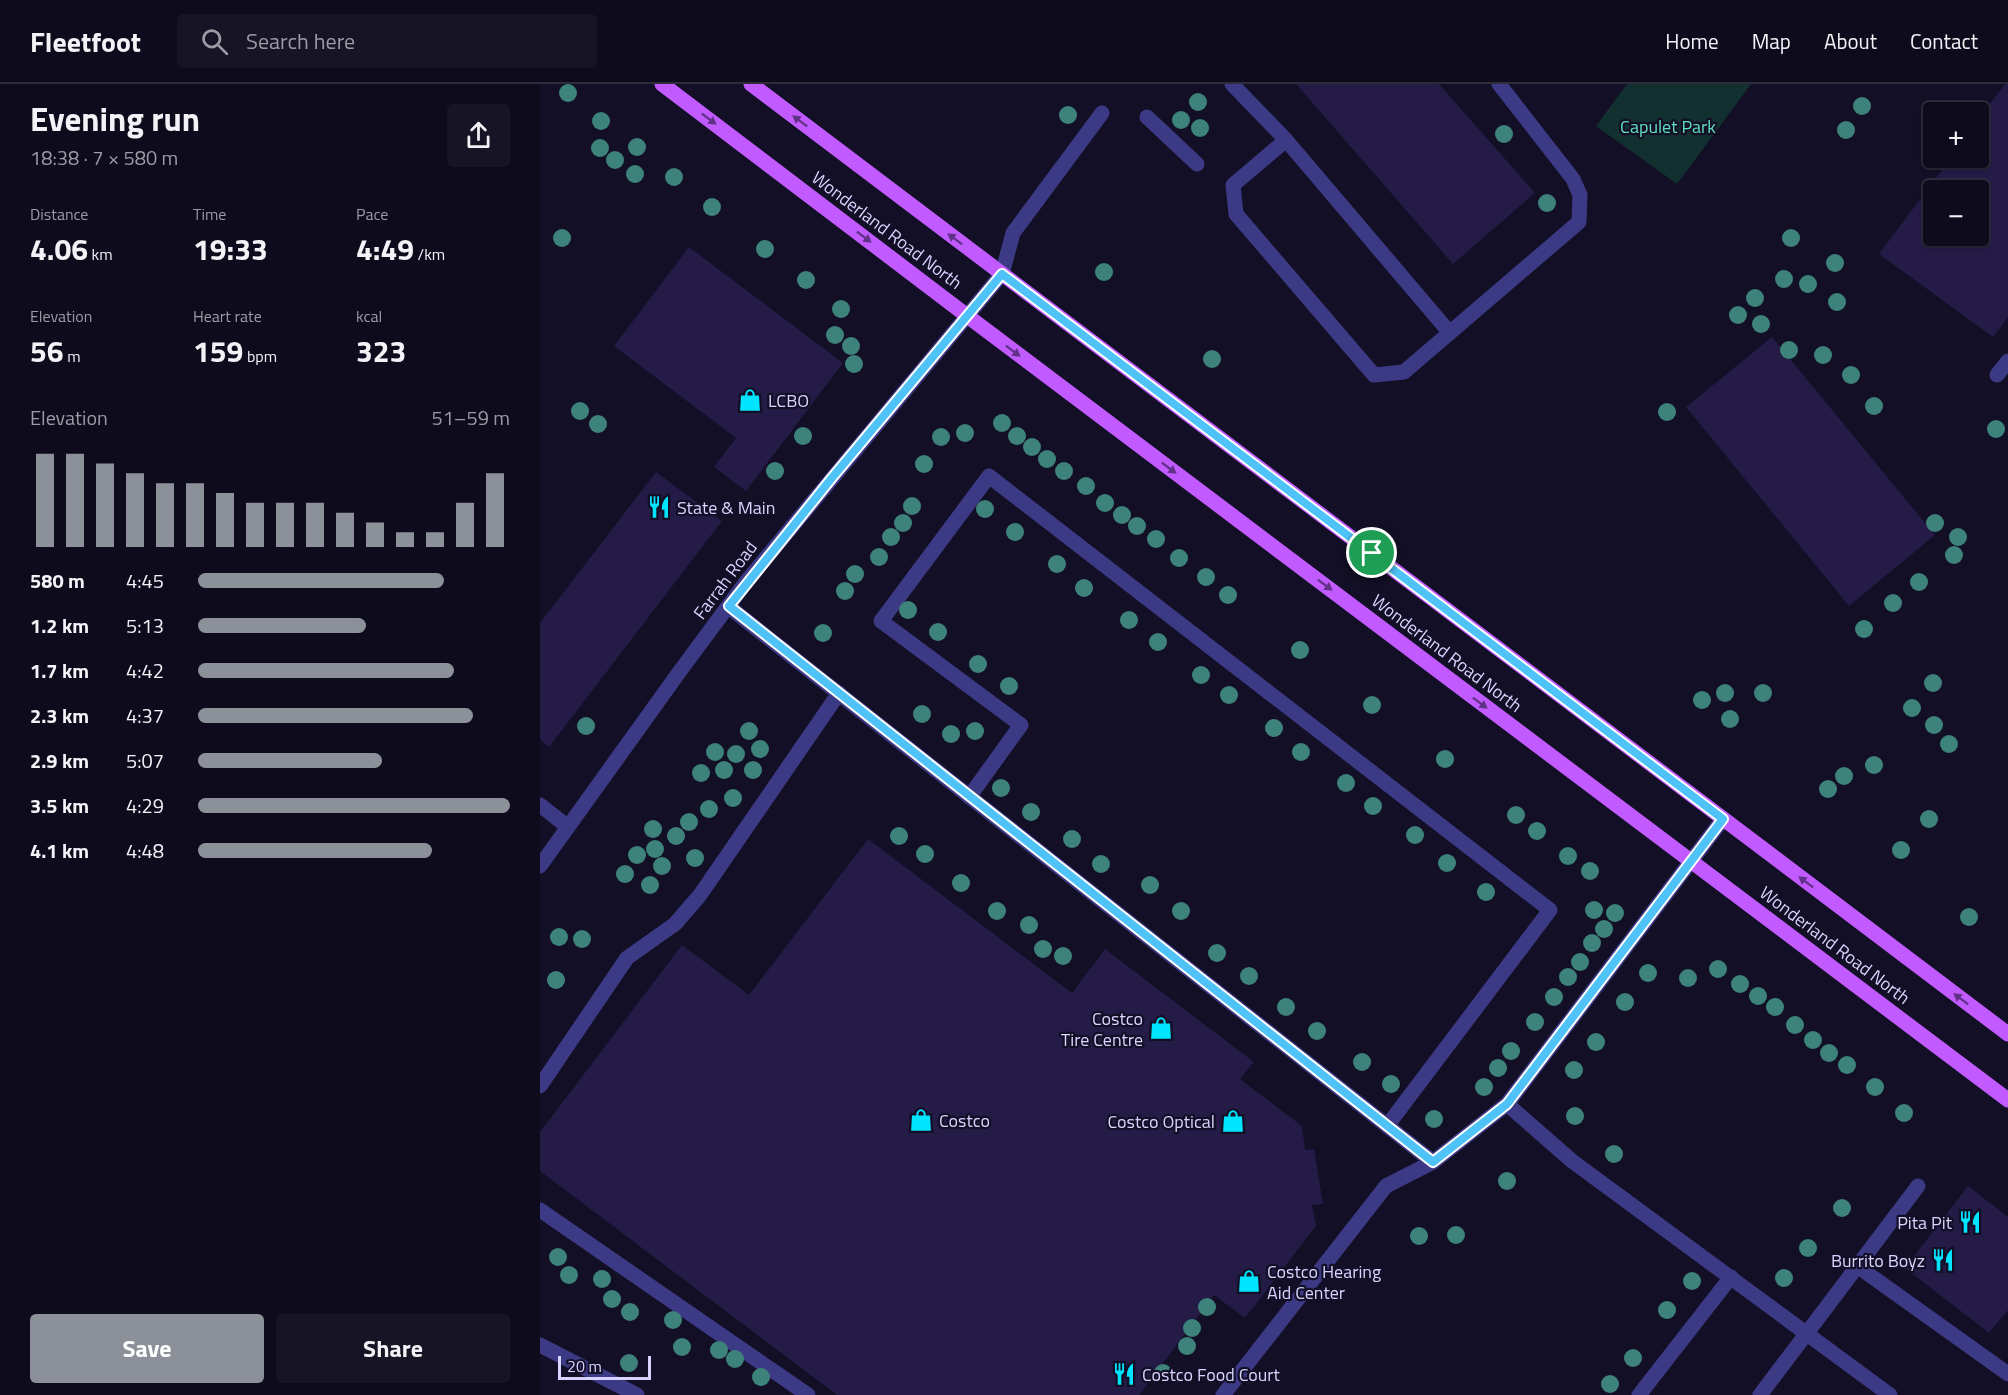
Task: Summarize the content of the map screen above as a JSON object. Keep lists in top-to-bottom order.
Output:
{
  "streets": {
    "main road": ["Wonderland Road North"],
    "street": ["Farrah Road"]
  },
  "crossings": [
    ["Wonderland Road North", "Farrah Road"]
  ],
  "parks": ["Capulet Park"],
  "places": {
    "shop": [
      "LCBO",
      "Costco Tire Centre",
      "Costco",
      "Costco Optical",
      "Costco Hearing Aid Center"
    ],
    "restaurant": [
      "State & Main",
      "Pita Pit",
      "Burrito Boyz",
      "Costco Food Court"
    ]
  },
  "scale_bar": "20 m",
  "page": {
    "header": "Fleetfoot",
    "search": "Search here",
    "nav": [
      "Home",
      "Map",
      "About",
      "Contact"
    ],
    "heading": ["Evening run", "18:38 · 7 × 580 m"],
    "map_buttons": ["+", "−"],
    "stats": [
      ["Distance", "4.06 km"],
      ["Time", "19:33"],
      ["Pace", "4:49 /km"],
      ["Elevation", "56 m"],
      ["Heart rate", "159 bpm"],
      ["kcal", "323"]
    ],
    "chart": ["Elevation", "51–59 m"],
    "list": [
      {
        "name": "580 m",
        "note": "4:45"
      },
      {
        "name": "1.2 km",
        "note": "5:13"
      },
      {
        "name": "1.7 km",
        "note": "4:42"
      },
      {
        "name": "2.3 km",
        "note": "4:37"
      },
      {
        "name": "2.9 km",
        "note": "5:07"
      },
      {
        "name": "3.5 km",
        "note": "4:29"
      },
      {
        "name": "4.1 km",
        "note": "4:48"
      }
    ],
    "buttons": ["Save", "Share"],
    "scale": "20 m"
  }
}
